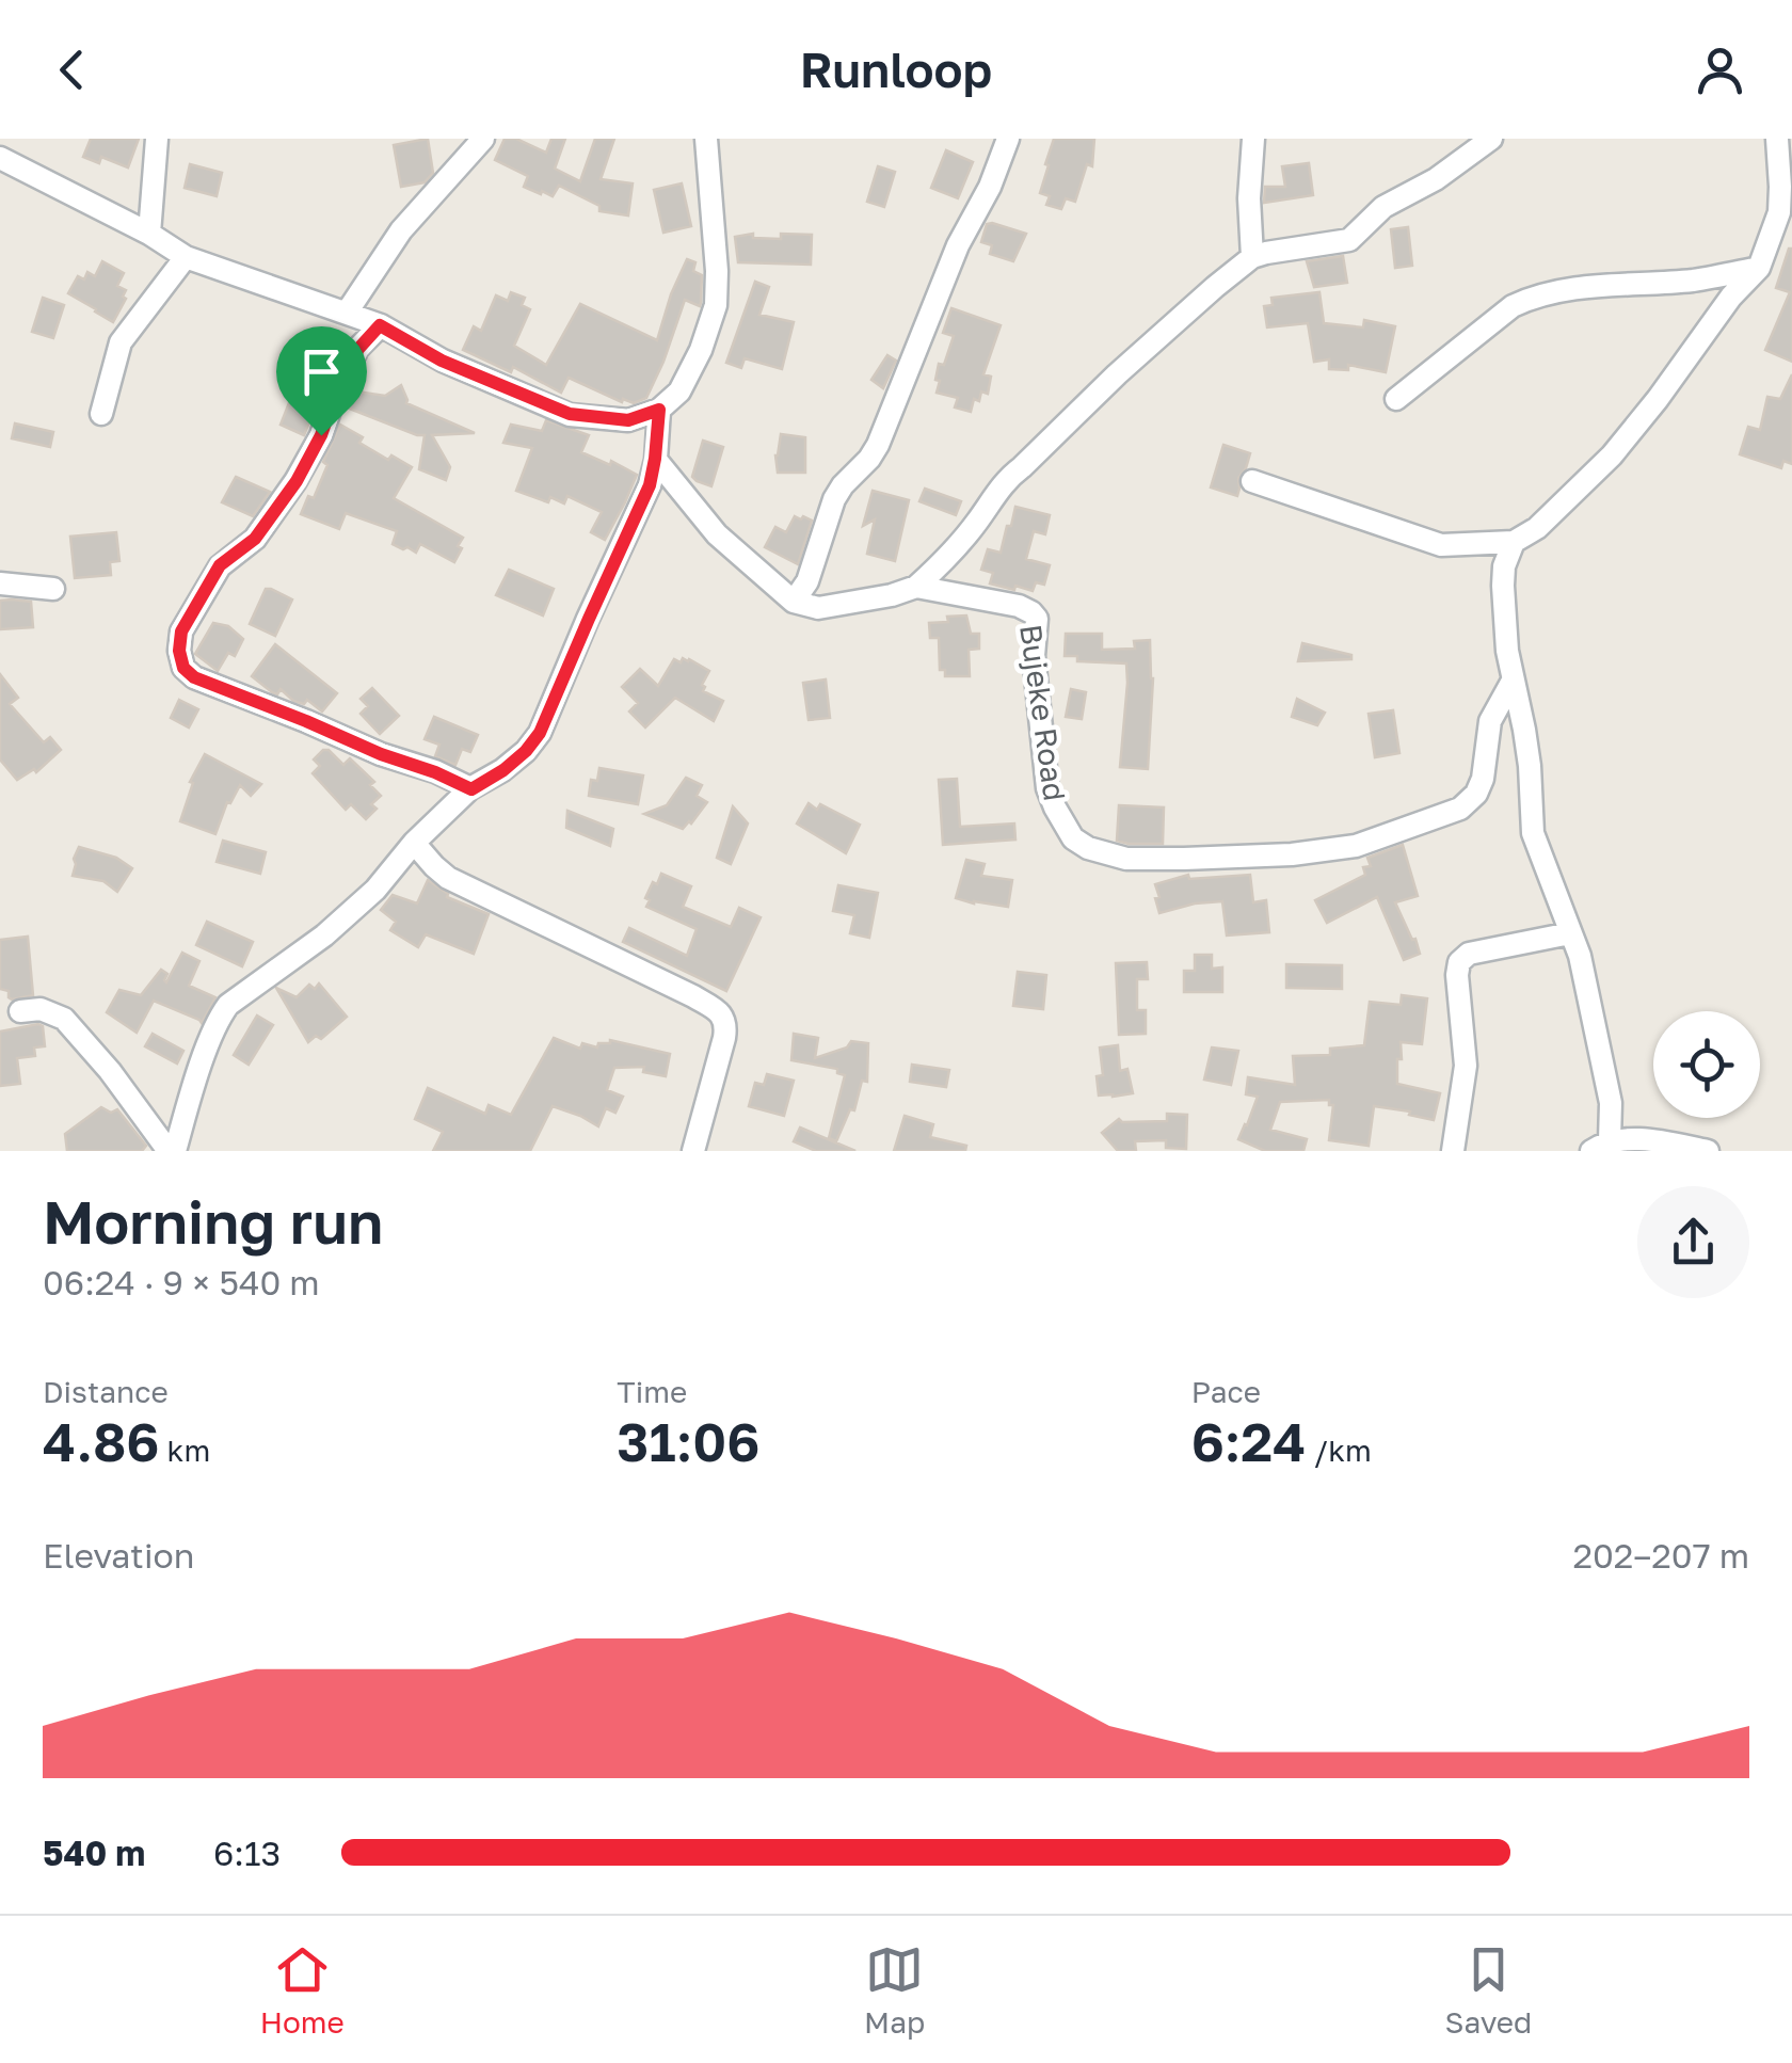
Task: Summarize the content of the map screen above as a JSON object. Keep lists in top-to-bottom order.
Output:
{
  "streets": {
    "street": ["Bujeke Road"]
  },
  "page": {
    "header": "Runloop",
    "heading": ["Morning run", "06:24 · 9 × 540 m"],
    "stats": [
      ["Distance", "4.86 km"],
      ["Time", "31:06"],
      ["Pace", "6:24 /km"]
    ],
    "chart": ["Elevation", "202–207 m"],
    "list": [
      {
        "name": "540 m",
        "note": "6:13"
      }
    ],
    "tabs": ["Home", "Map", "Saved"]
  }
}
